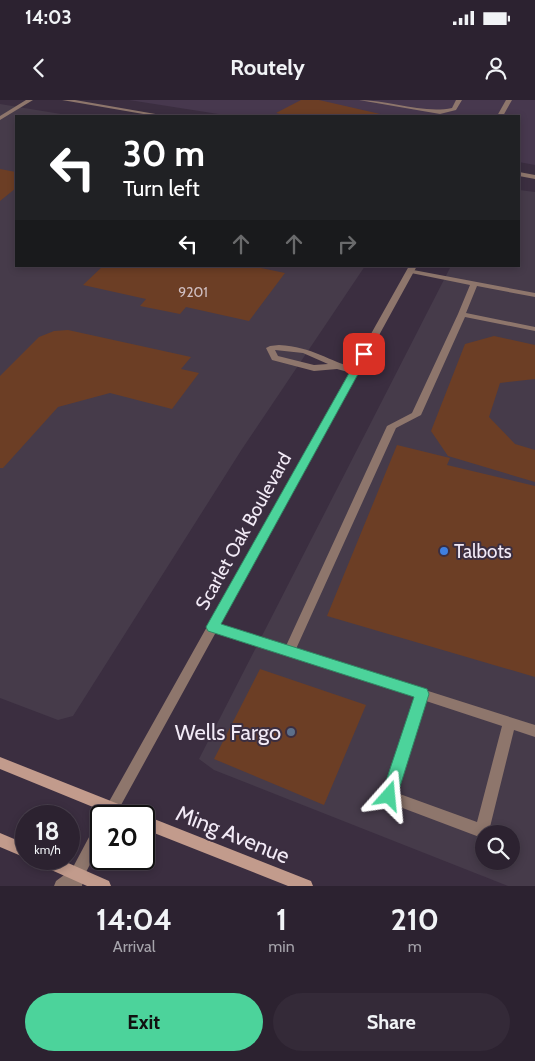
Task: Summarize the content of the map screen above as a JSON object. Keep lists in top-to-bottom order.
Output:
{
  "streets": {
    "main road": ["Ming Avenue"],
    "street": ["Scarlet Oak Boulevard"]
  },
  "places": ["Talbots", "Wells Fargo"],
  "house_numbers": ["9201"],
  "page": {
    "status": "14:03",
    "header": "Routely",
    "turn": ["30 m", "Turn left"],
    "speed": "18 km/h",
    "limit": "20",
    "eta": [
      "14:04",
      "Arrival",
      "1",
      "min",
      "210",
      "m"
    ],
    "buttons": ["Exit", "Share"]
  }
}
